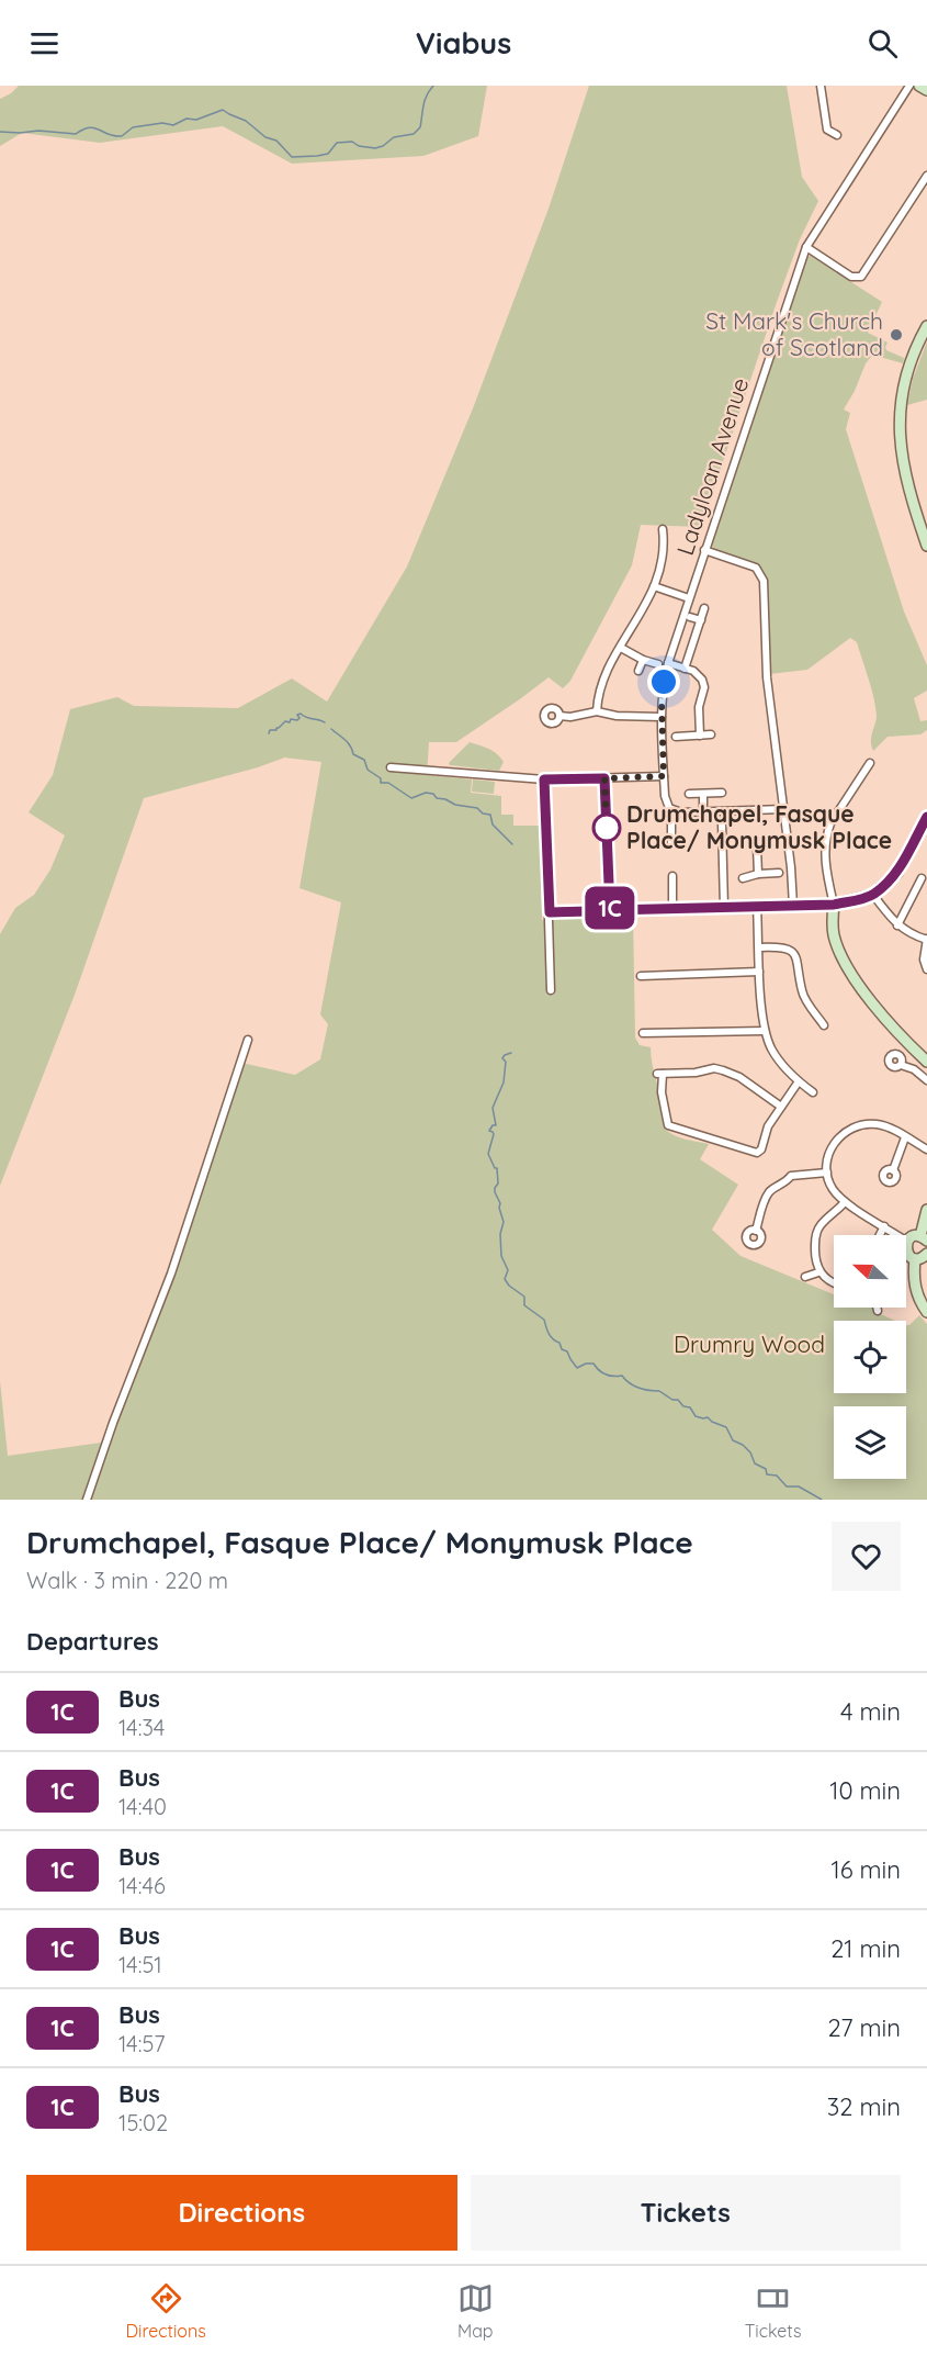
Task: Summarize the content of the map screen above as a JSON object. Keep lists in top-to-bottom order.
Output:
{
  "streets": {
    "street": ["Ladyloan Avenue"]
  },
  "parks": ["Drumry Wood"],
  "places": ["St Mark's Church of Scotland", "Drumchapel, Fasque Place/ Monymusk Place"],
  "lines": ["bus line 1C"],
  "north": "left",
  "page": {
    "header": "Viabus",
    "on_map": "1C",
    "heading": [
      ["Drumchapel, Fasque Place/ Monymusk Place", "Walk · 3 min · 220 m"],
      "Departures"
    ],
    "list": [
      {
        "mark": "1C",
        "name": "Bus",
        "note": "14:34",
        "value": "4 min"
      },
      {
        "mark": "1C",
        "name": "Bus",
        "note": "14:40",
        "value": "10 min"
      },
      {
        "mark": "1C",
        "name": "Bus",
        "note": "14:46",
        "value": "16 min"
      },
      {
        "mark": "1C",
        "name": "Bus",
        "note": "14:51",
        "value": "21 min"
      },
      {
        "mark": "1C",
        "name": "Bus",
        "note": "14:57",
        "value": "27 min"
      },
      {
        "mark": "1C",
        "name": "Bus",
        "note": "15:02",
        "value": "32 min"
      }
    ],
    "buttons": ["Directions", "Tickets"],
    "tabs": ["Directions", "Map", "Tickets"]
  }
}
